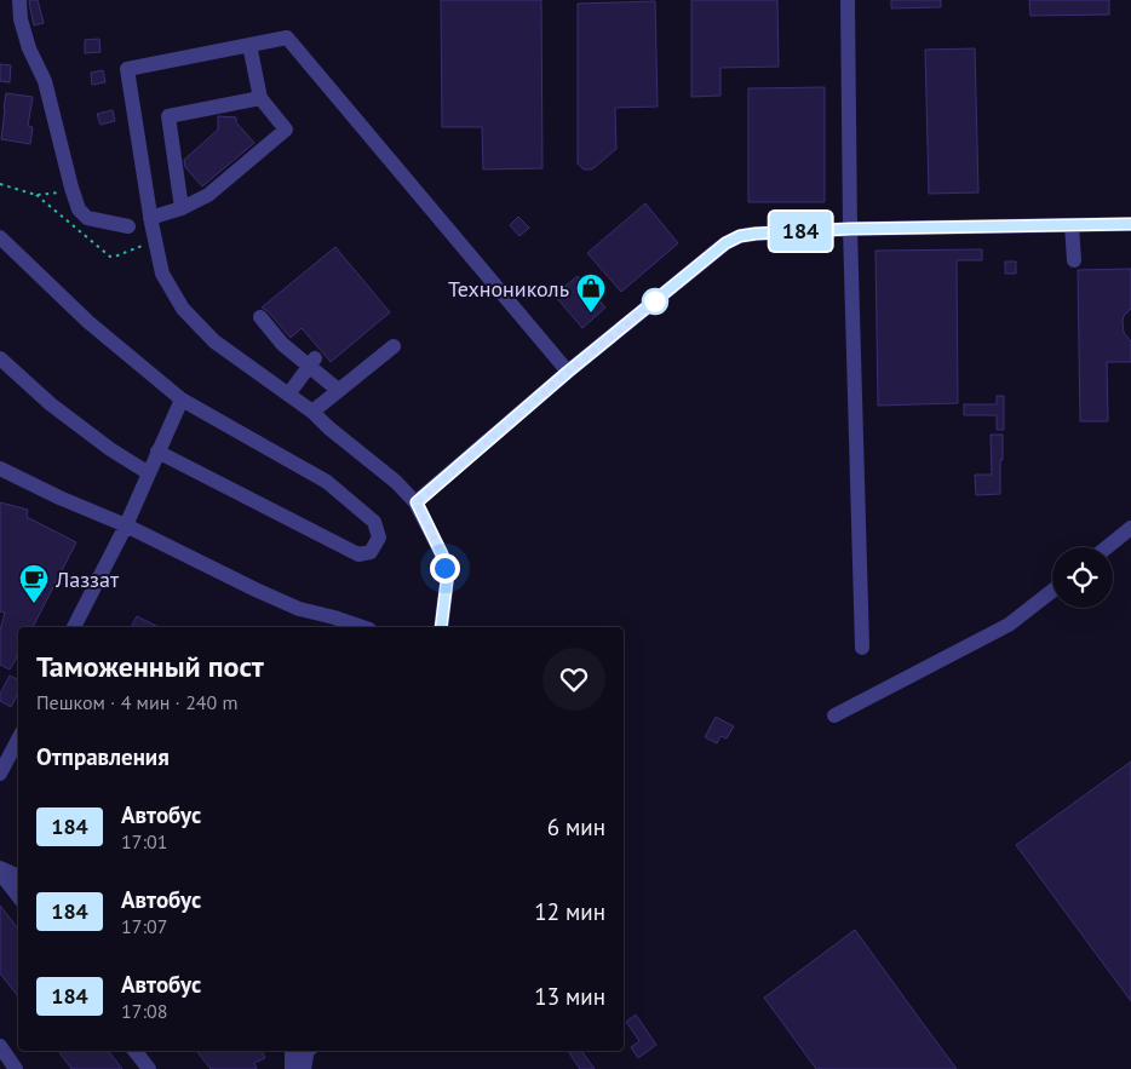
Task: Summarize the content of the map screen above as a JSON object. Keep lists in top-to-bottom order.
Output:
{
  "places": {
    "shop": ["Технониколь"],
    "cafe": ["Лаззат"]
  },
  "lines": ["bus line 184"],
  "page": {
    "on_map": "184",
    "heading": [
      ["Таможенный пост", "Пешком · 4 мин · 240 m"],
      "Отправления"
    ],
    "list": [
      {
        "mark": "184",
        "name": "Автобус",
        "note": "17:01",
        "value": "6 мин"
      },
      {
        "mark": "184",
        "name": "Автобус",
        "note": "17:07",
        "value": "12 мин"
      },
      {
        "mark": "184",
        "name": "Автобус",
        "note": "17:08",
        "value": "13 мин"
      }
    ]
  }
}
